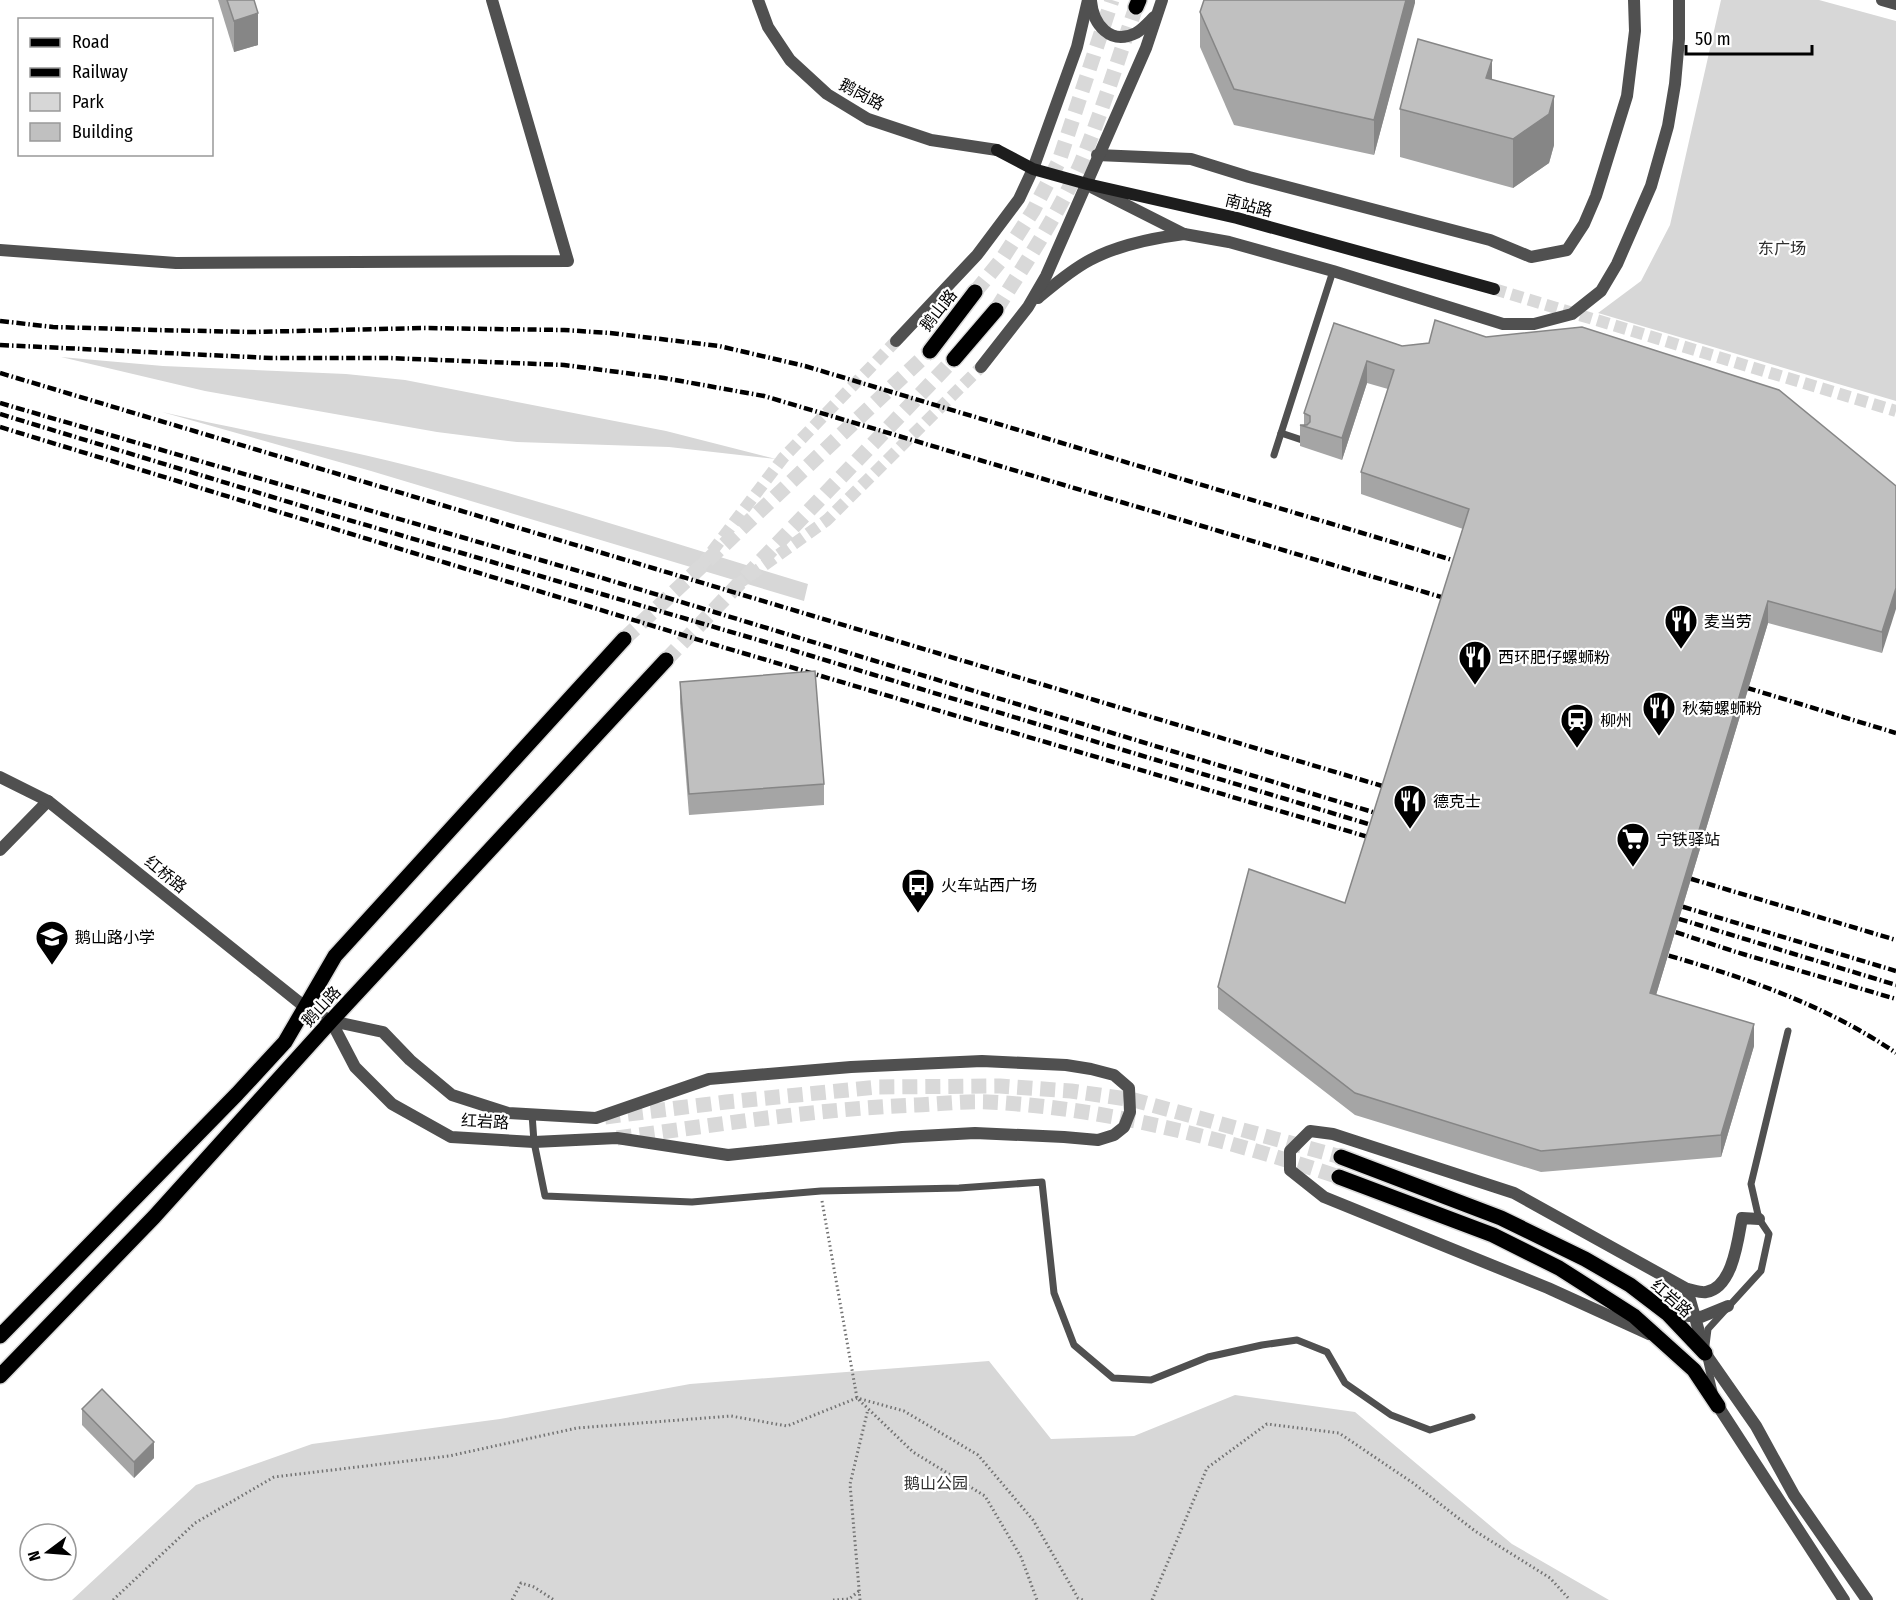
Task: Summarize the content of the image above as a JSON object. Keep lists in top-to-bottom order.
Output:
{
  "streets": {
    "main road": ["南站路", "鹅山路", "红岩路"],
    "street": ["鹅岗路", "红桥路"]
  },
  "crossings": [
    ["鹅岗路", "南站路"],
    ["鹅山路", "红桥路"],
    ["鹅山路", "红岩路"],
    ["红桥路", "红岩路"]
  ],
  "parks": ["东广场", "鹅山公园"],
  "places": {
    "restaurant": [
      "麦当劳",
      "西环肥仔螺蛳粉",
      "秋菊螺蛳粉",
      "德克士"
    ],
    "station": ["柳州"],
    "supermarket": ["宁铁驿站"],
    "bus stop": ["火车站西广场"],
    "school or university": ["鹅山路小学"]
  },
  "legend": [
    "Road",
    "Railway",
    "Park",
    "Building"
  ],
  "scale_bar": "50 m",
  "north": "left"
}
